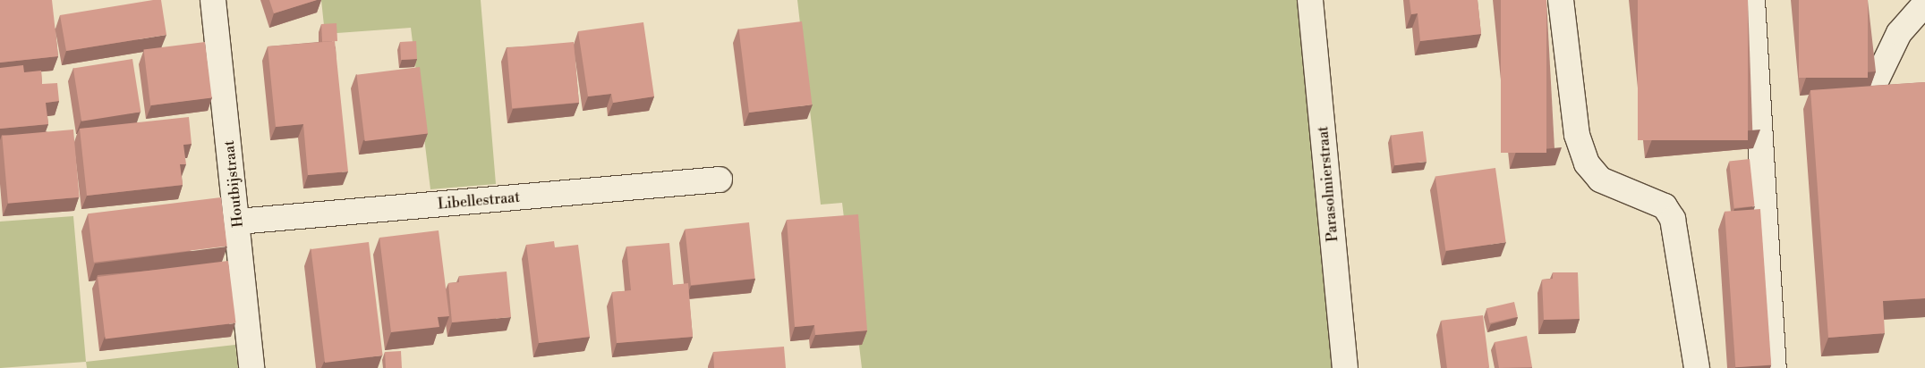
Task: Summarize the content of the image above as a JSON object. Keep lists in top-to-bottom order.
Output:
{
  "streets": {
    "street": ["Houtbijstraat", "Parasolmierstraat", "Libellestraat"]
  },
  "crossings": [
    ["Houtbijstraat", "Libellestraat"]
  ]
}
